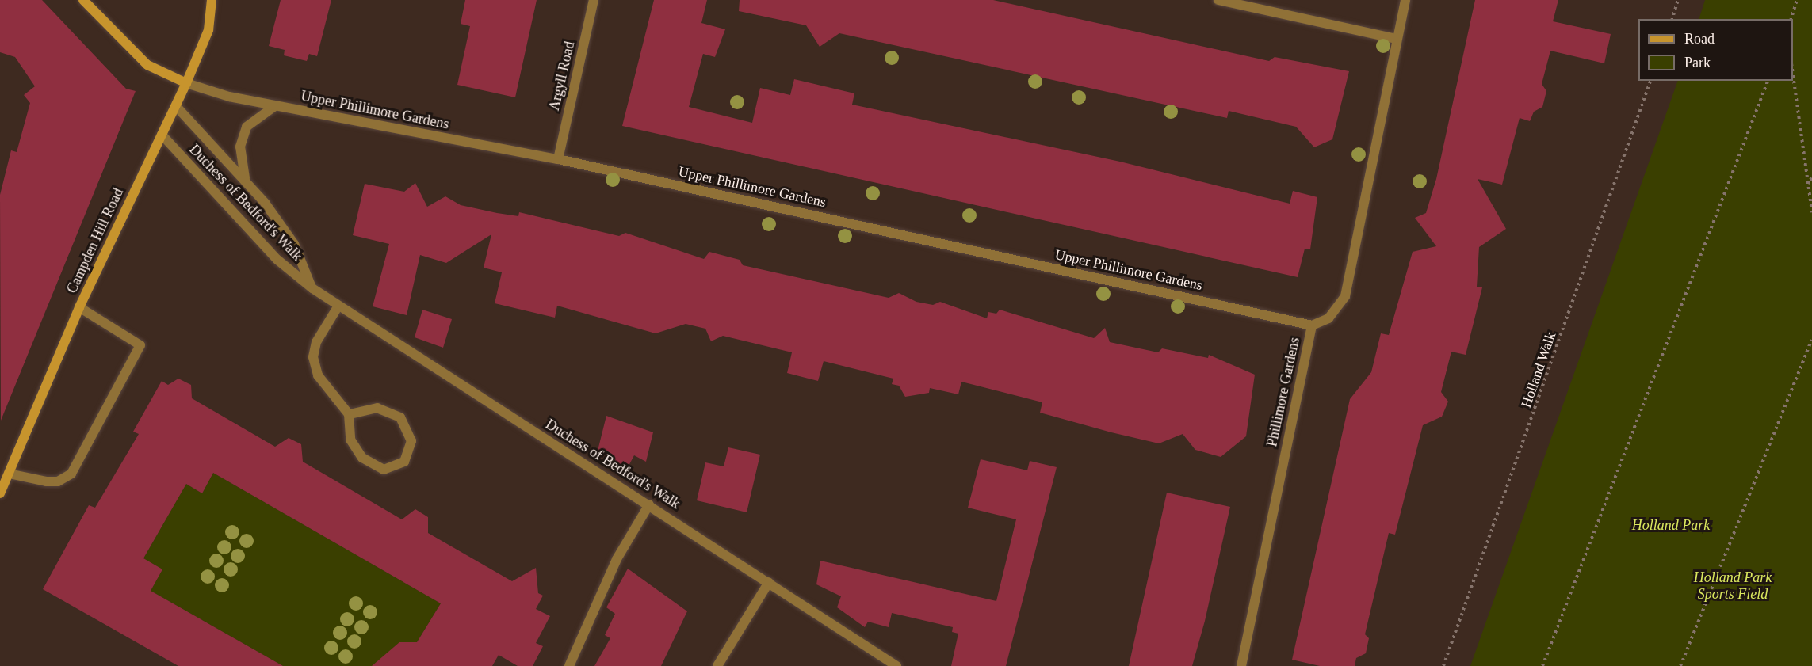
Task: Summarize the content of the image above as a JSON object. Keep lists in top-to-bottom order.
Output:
{
  "streets": {
    "street": [
      "Argyll Road",
      "Upper Phillimore Gardens",
      "Duchess of Bedford's Walk",
      "Campden Hill Road",
      "Phillimore Gardens"
    ],
    "path": ["Holland Walk"]
  },
  "crossings": [
    ["Argyll Road", "Upper Phillimore Gardens"],
    ["Upper Phillimore Gardens", "Campden Hill Road"],
    ["Upper Phillimore Gardens", "Phillimore Gardens"],
    ["Duchess of Bedford's Walk", "Campden Hill Road"]
  ],
  "parks": ["Holland Park", "Holland Park Sports Field"],
  "legend": ["Road", "Park"]
}
